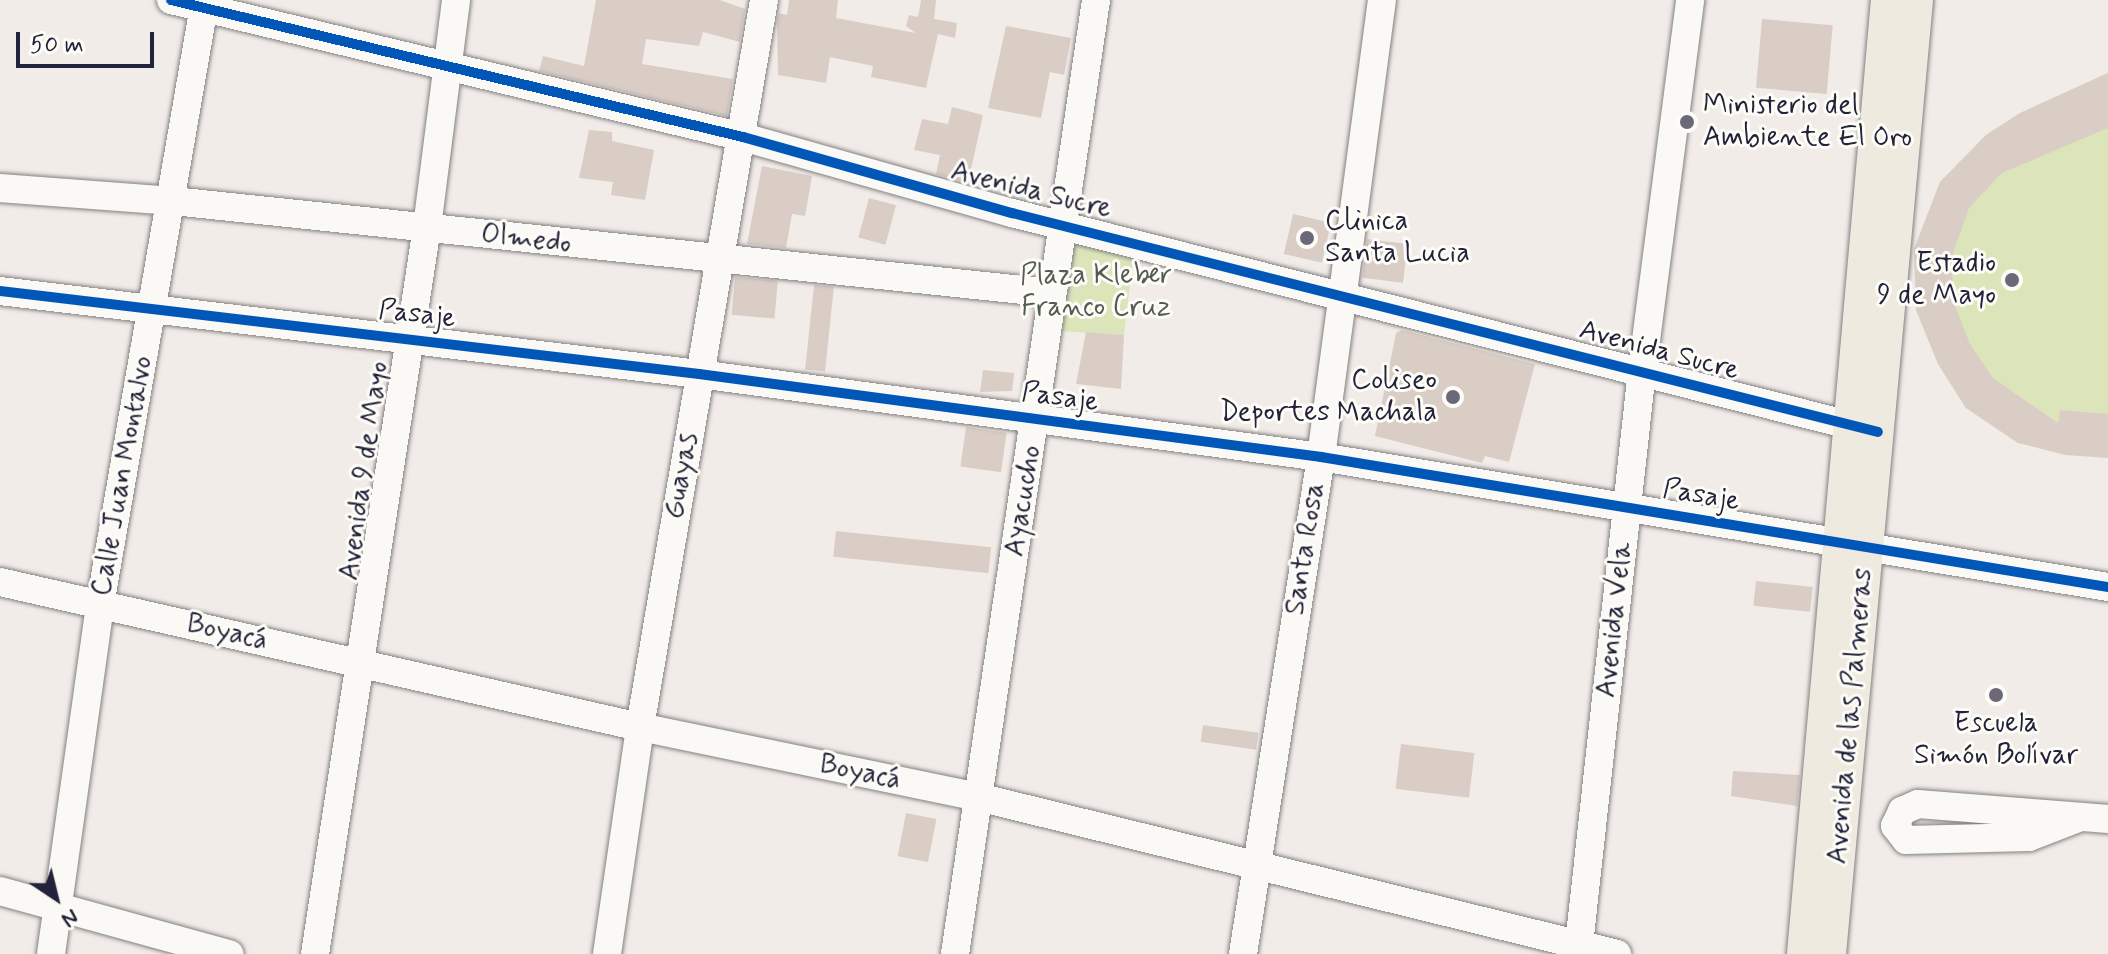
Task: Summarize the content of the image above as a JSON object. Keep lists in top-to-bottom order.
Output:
{
  "streets": {
    "main road": ["Avenida de las Palmeras"],
    "street": [
      "Avenida Sucre",
      "Olmedo",
      "Pasaje",
      "Avenida 9 de Mayo",
      "Calle Juan Montalvo",
      "Guayas",
      "Ayacucho",
      "Santa Rosa",
      "Avenida Vela",
      "Boyacá"
    ]
  },
  "crossings": [
    ["Avenida Sucre", "Avenida 9 de Mayo"],
    ["Avenida Sucre", "Calle Juan Montalvo"],
    ["Avenida Sucre", "Guayas"],
    ["Avenida Sucre", "Ayacucho"],
    ["Avenida Sucre", "Santa Rosa"],
    ["Avenida Sucre", "Avenida Vela"],
    ["Avenida Sucre", "Avenida de las Palmeras"],
    ["Olmedo", "Avenida 9 de Mayo"],
    ["Olmedo", "Calle Juan Montalvo"],
    ["Olmedo", "Guayas"],
    ["Olmedo", "Ayacucho"],
    ["Pasaje", "Avenida 9 de Mayo"],
    ["Pasaje", "Calle Juan Montalvo"],
    ["Pasaje", "Guayas"],
    ["Pasaje", "Ayacucho"],
    ["Pasaje", "Santa Rosa"],
    ["Pasaje", "Avenida Vela"],
    ["Pasaje", "Avenida de las Palmeras"],
    ["Avenida 9 de Mayo", "Boyacá"],
    ["Calle Juan Montalvo", "Boyacá"],
    ["Guayas", "Boyacá"],
    ["Ayacucho", "Boyacá"],
    ["Santa Rosa", "Boyacá"],
    ["Avenida Vela", "Boyacá"]
  ],
  "parks": ["Plaza Kleber Franco Cruz"],
  "places": [
    "Ministerio del Ambiente El Oro",
    "Clinica Santa Lucia",
    "Estadio 9 de Mayo",
    "Coliseo Deportes Machala",
    "Escuela Simón Bolívar"
  ],
  "scale_bar": "50 m",
  "north": "bottom right"
}
